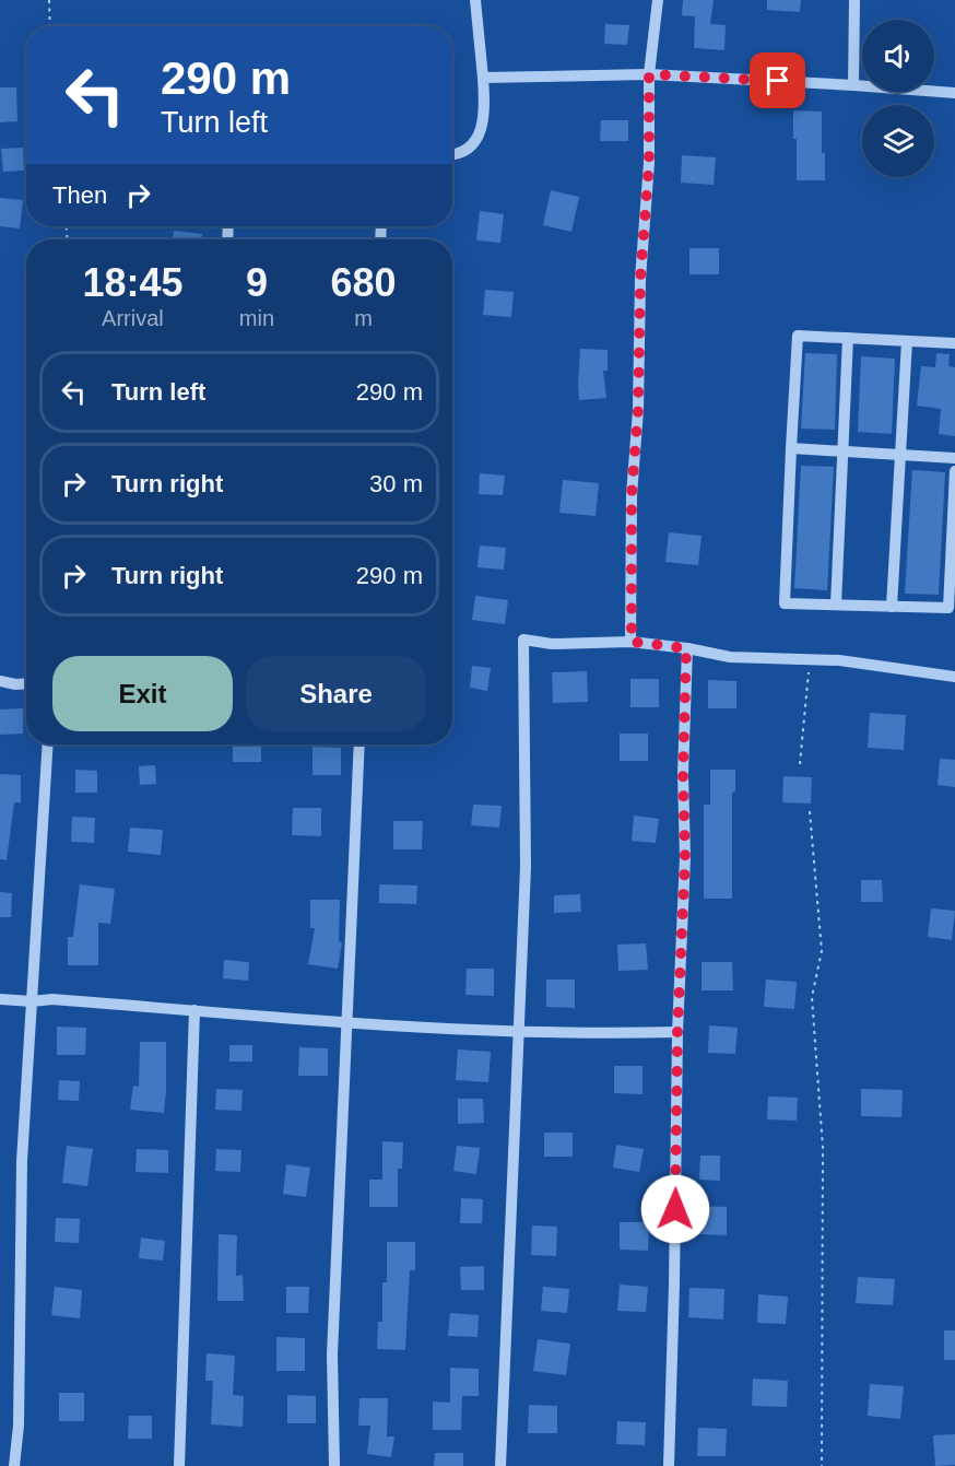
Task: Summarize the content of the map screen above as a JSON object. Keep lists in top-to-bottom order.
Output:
{
  "page": {
    "turn": ["290 m", "Turn left"],
    "then": "Then",
    "eta": [
      "18:45",
      "Arrival",
      "9",
      "min",
      "680",
      "m"
    ],
    "list": [
      {
        "name": "Turn left",
        "value": "290 m"
      },
      {
        "name": "Turn right",
        "value": "30 m"
      },
      {
        "name": "Turn right",
        "value": "290 m"
      }
    ],
    "buttons": ["Exit", "Share"]
  }
}
